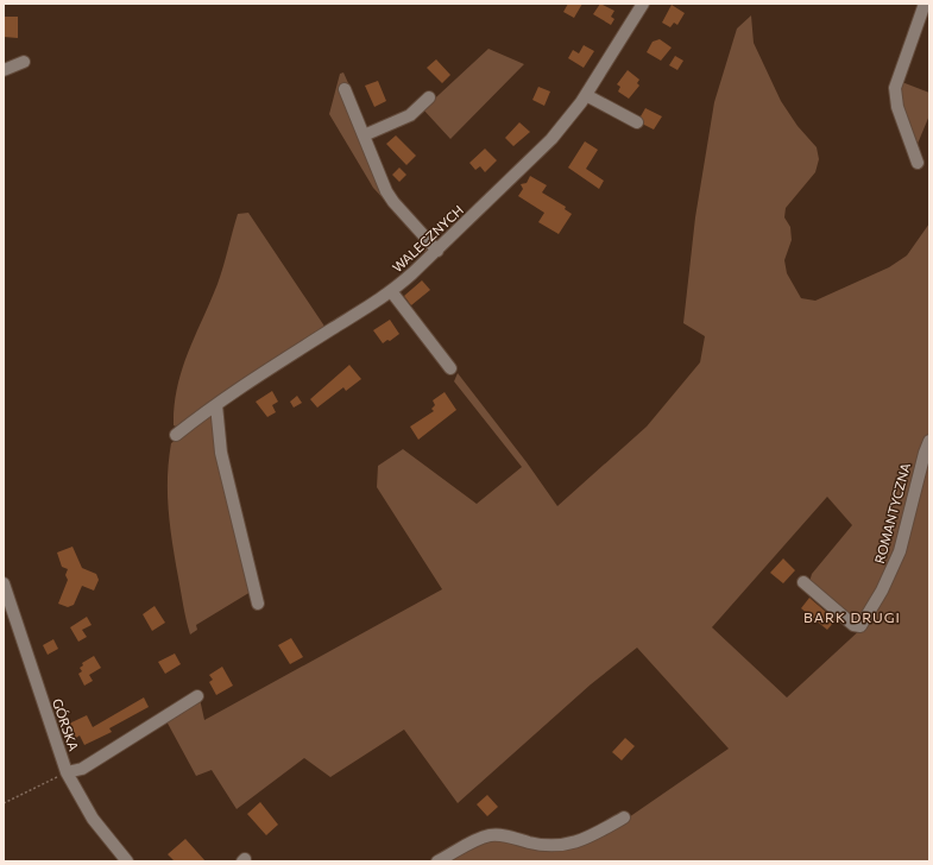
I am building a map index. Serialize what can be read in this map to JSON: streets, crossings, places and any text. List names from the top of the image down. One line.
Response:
{"streets":{"street":["WALECZNYCH","ROMANTYCZNA","GÓRSKA"]},"districts":["BARK DRUGI"]}
